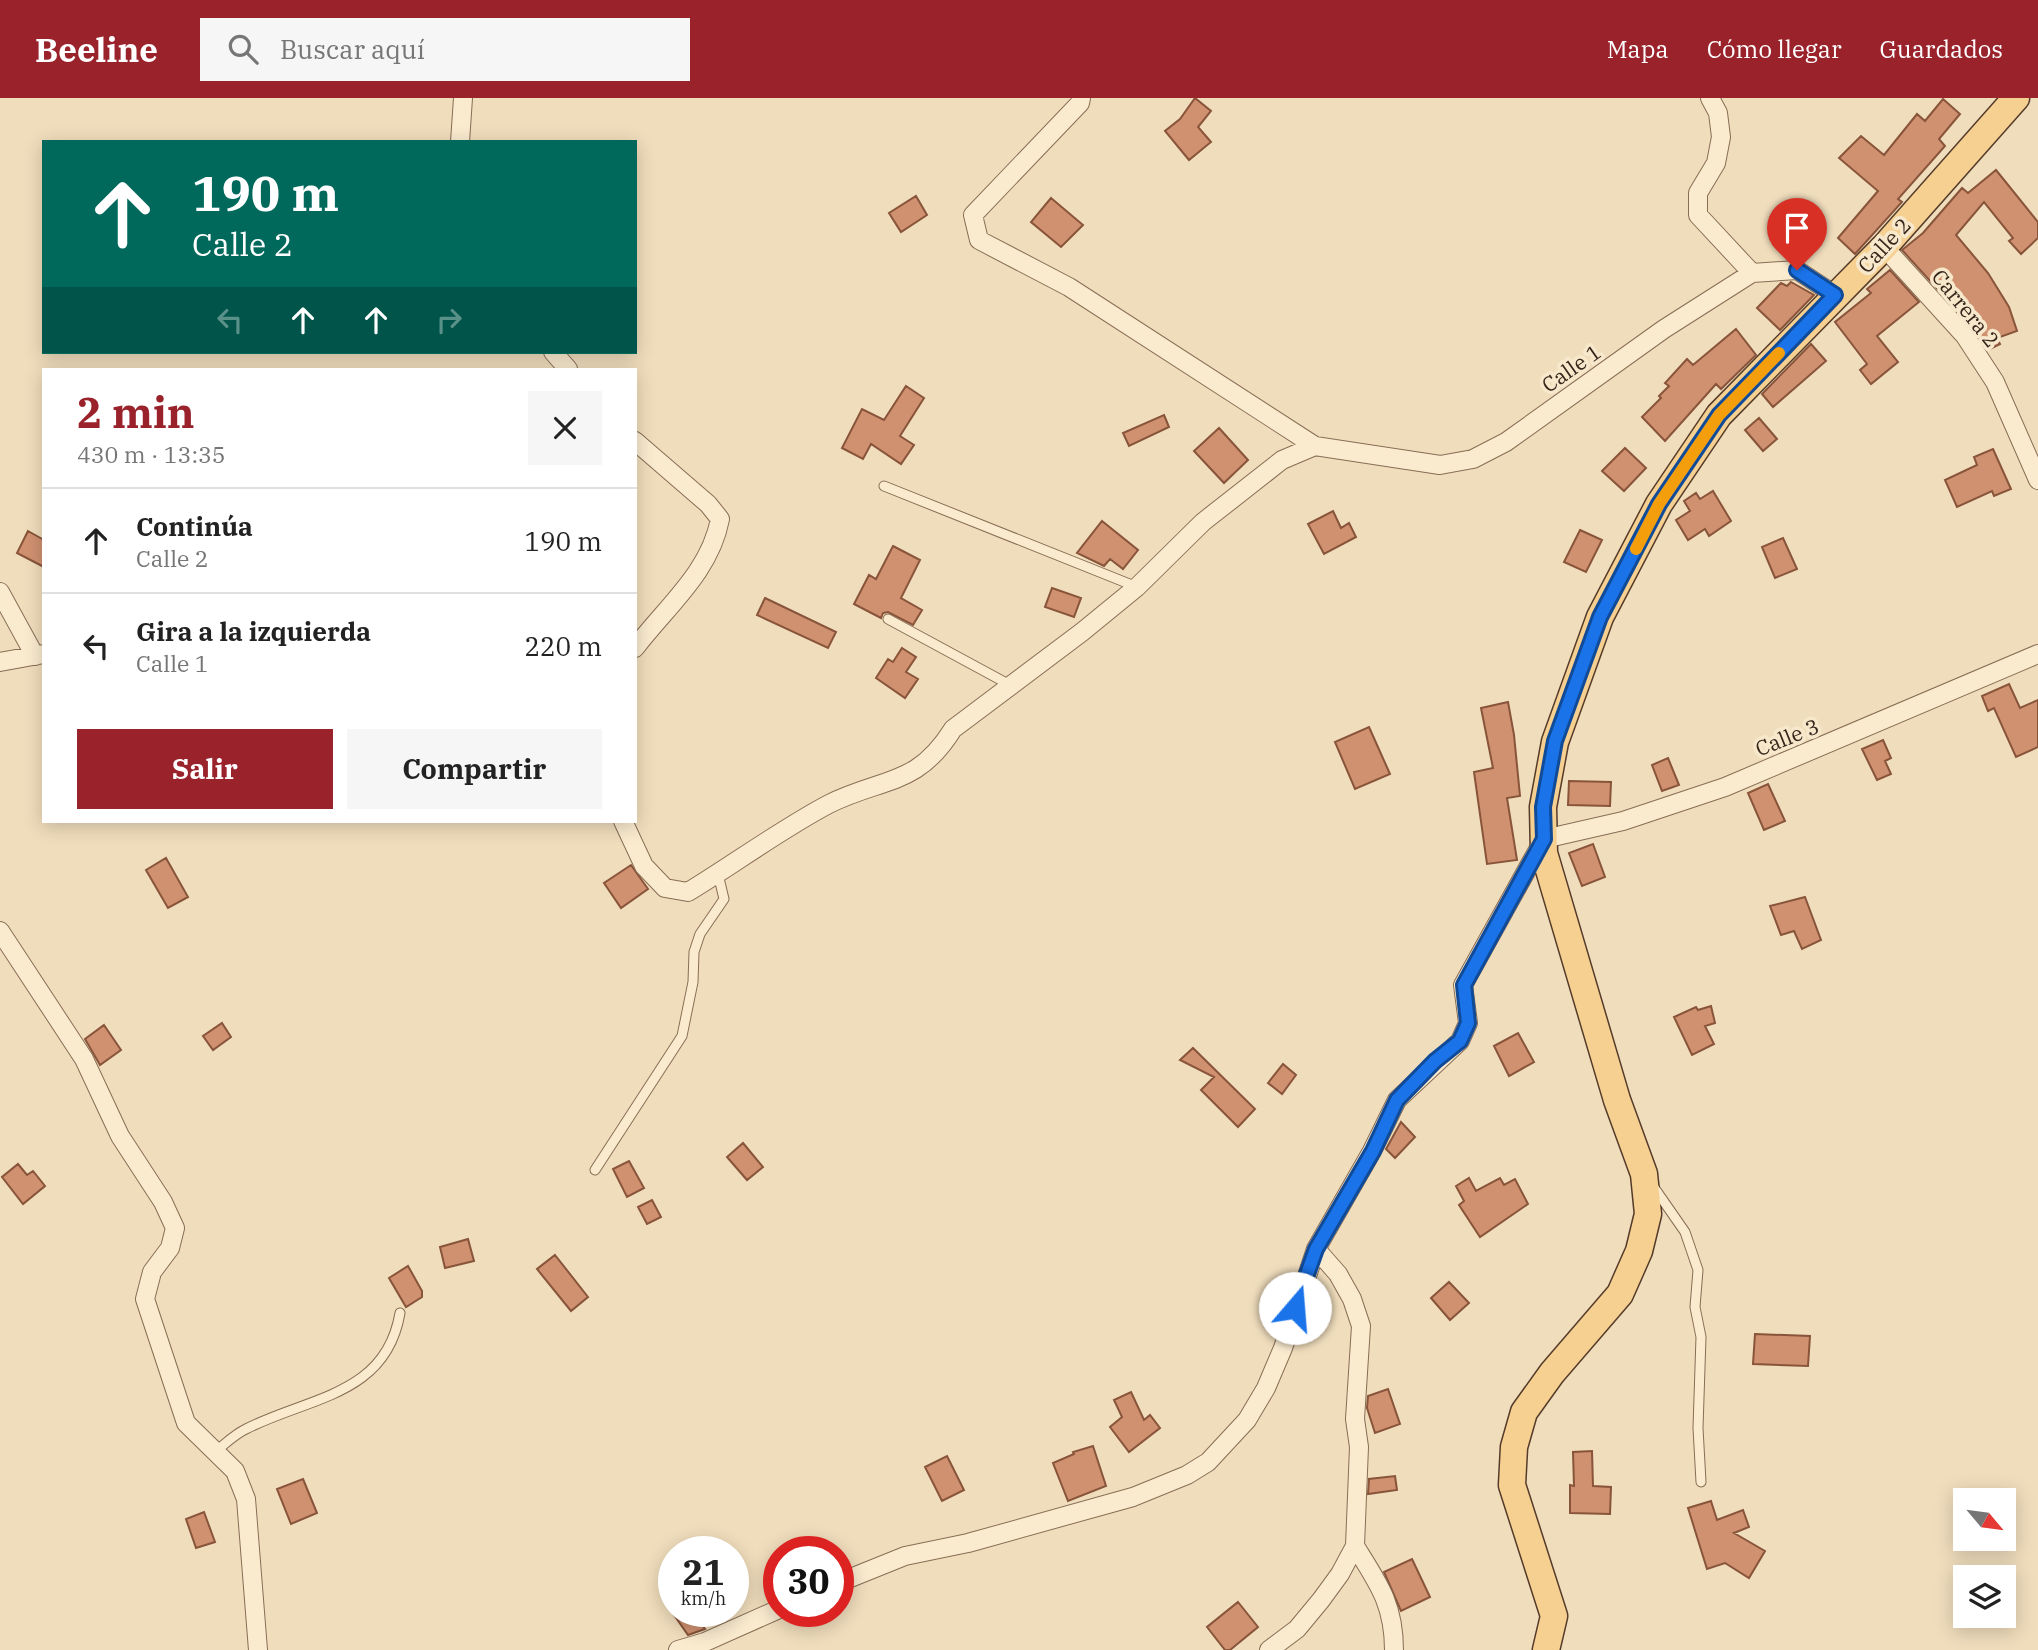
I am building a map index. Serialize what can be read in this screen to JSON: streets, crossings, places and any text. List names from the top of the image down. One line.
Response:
{"streets":{"main road":["Calle 2"],"street":["Carrera 2","Calle 1","Calle 3"]},"crossings":[["Calle 2","Carrera 2"],["Calle 2","Calle 1"],["Calle 2","Calle 3"]],"north":"bottom right","page":{"header":"Beeline","search":"Buscar aquí","nav":["Mapa","Cómo llegar","Guardados"],"turn":["190 m","Calle 2"],"heading":["2 min","430 m · 13:35"],"list":[{"name":"Continúa","note":"Calle 2","value":"190 m"},{"name":"Gira a la izquierda","note":"Calle 1","value":"220 m"}],"buttons":["Salir","Compartir"],"speed":"21 km/h","limit":"30"}}
